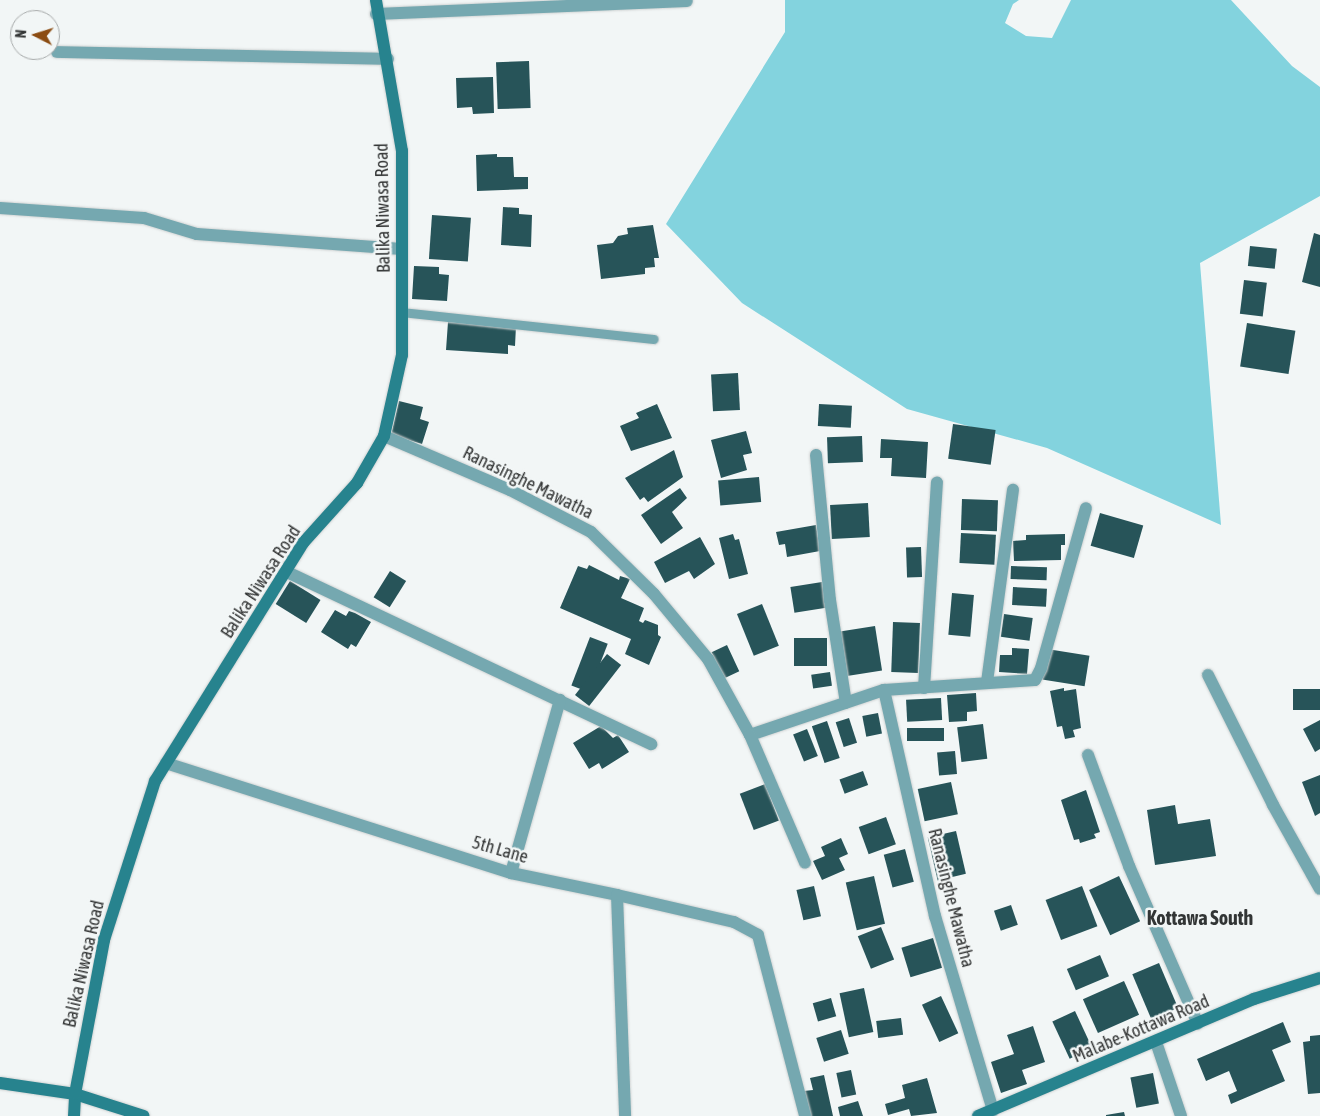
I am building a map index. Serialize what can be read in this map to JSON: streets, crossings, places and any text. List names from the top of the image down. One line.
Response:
{"streets":{"street":["Balika Niwasa Road","Ranasinghe Mawatha","5th Lane","Malabe-Kottawa Road"]},"crossings":[["Balika Niwasa Road","Ranasinghe Mawatha"],["Balika Niwasa Road","5th Lane"],["Ranasinghe Mawatha","Malabe-Kottawa Road"]],"districts":["Kottawa South"],"north":"left"}
